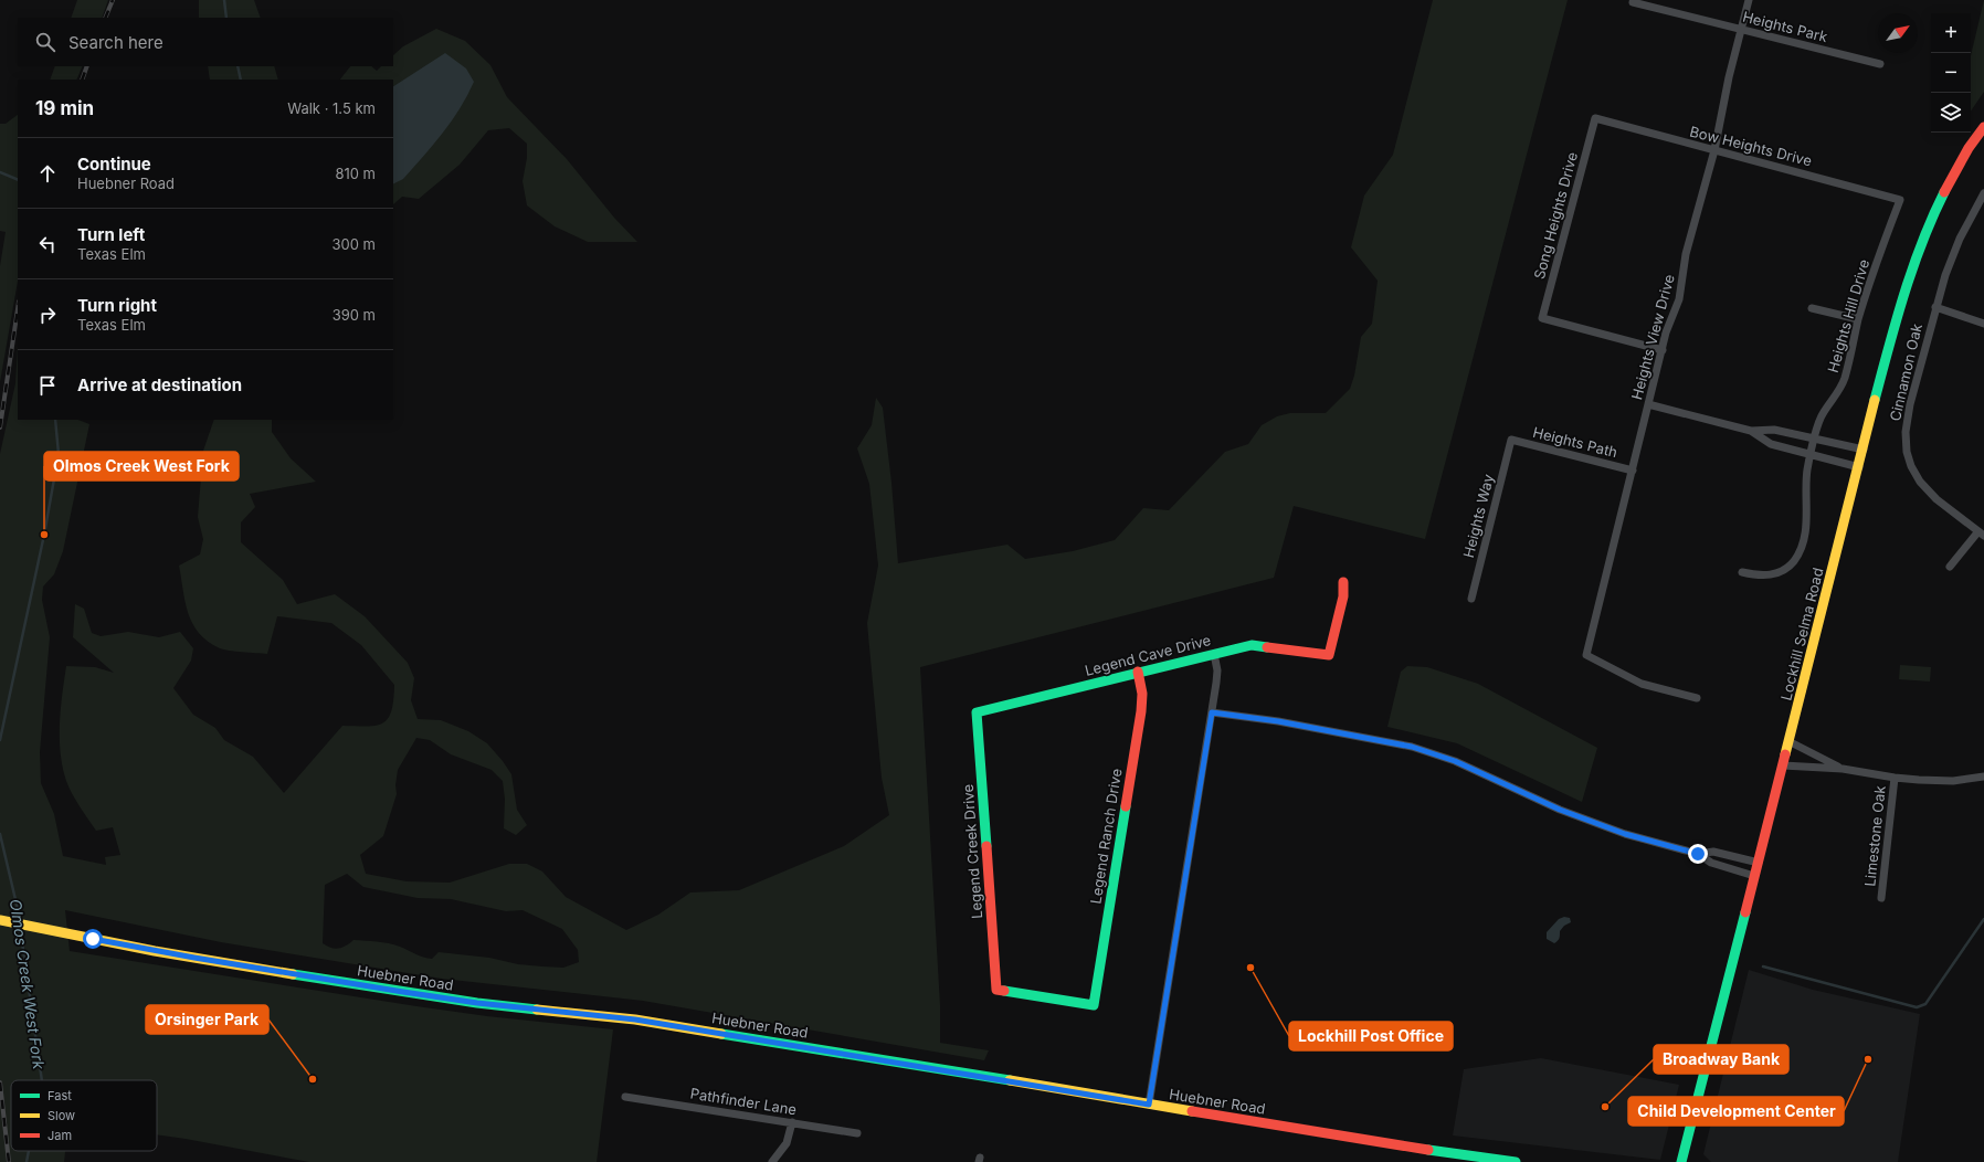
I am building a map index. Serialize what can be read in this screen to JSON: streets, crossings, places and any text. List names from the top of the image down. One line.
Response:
{"streets":{"main road":["Lockhill Selma Road","Legend Cave Drive","Legend Ranch Drive","Legend Creek Drive","Huebner Road"],"street":["Heights Park","Bow Heights Drive","Song Heights Drive","Heights Hill Drive","Heights View Drive","Cinnamon Oak","Heights Path","Heights Way","Limestone Oak","Pathfinder Lane"]},"crossings":[["Heights Park","Heights View Drive"],["Bow Heights Drive","Song Heights Drive"],["Bow Heights Drive","Heights Hill Drive"],["Bow Heights Drive","Heights View Drive"],["Song Heights Drive","Heights View Drive"],["Heights View Drive","Heights Path"],["Heights Path","Heights Way"],["Legend Cave Drive","Legend Ranch Drive"],["Legend Cave Drive","Legend Creek Drive"],["Legend Ranch Drive","Legend Creek Drive"]],"water":["Olmos Creek West Fork"],"places":["Olmos Creek West Fork","Lockhill Post Office","Child Development Center","Orsinger Park","Broadway Bank"],"legend":["Fast","Slow","Jam"],"north":"top right","page":{"map_buttons":["+","−"],"search":"Search here","heading":["19 min","Walk · 1.5 km"],"list":[["Continue","Huebner Road","810 m"],["Turn left","Texas Elm","300 m"],["Turn right","Texas Elm","390 m"],"Arrive at destination"]}}
